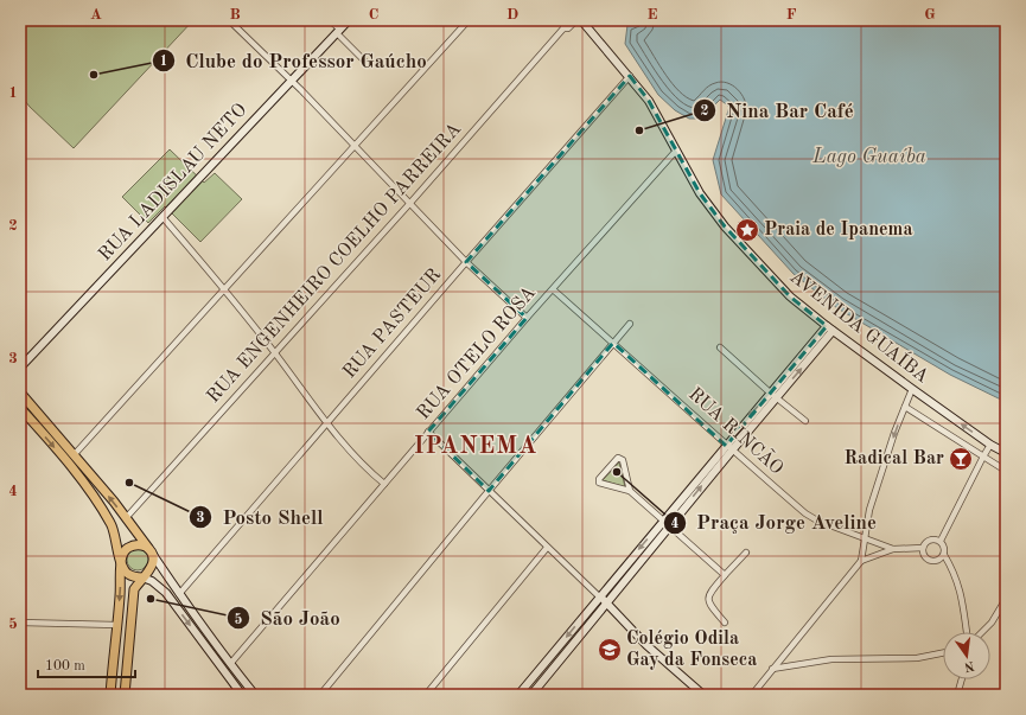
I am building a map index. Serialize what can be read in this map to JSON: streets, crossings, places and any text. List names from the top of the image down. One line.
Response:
{"streets":{"street":["RUA LADISLAU NETO","RUA ENGENHEIRO COELHO PARREIRA","RUA PASTEUR","AVENIDA GUAÍBA","RUA OTELO ROSA","RUA RINCÃO"]},"crossings":[["RUA PASTEUR","AVENIDA GUAÍBA"],["AVENIDA GUAÍBA","RUA OTELO ROSA"],["RUA OTELO ROSA","RUA RINCÃO"]],"districts":["IPANEMA"],"water":["Lago Guaíba"],"places":{"other":["Clube do Professor Gaúcho","Nina Bar Café","Praça Jorge Aveline","Posto Shell","São João"],"place":["Praia de Ipanema"],"bar":["Radical Bar"],"school or university":["Colégio Odila Gay da Fonseca"]},"scale_bar":"100 m","north":"bottom","grid":{"columns":["A","B","C","D","E","F","G"],"rows":["1","2","3","4","5"]}}
